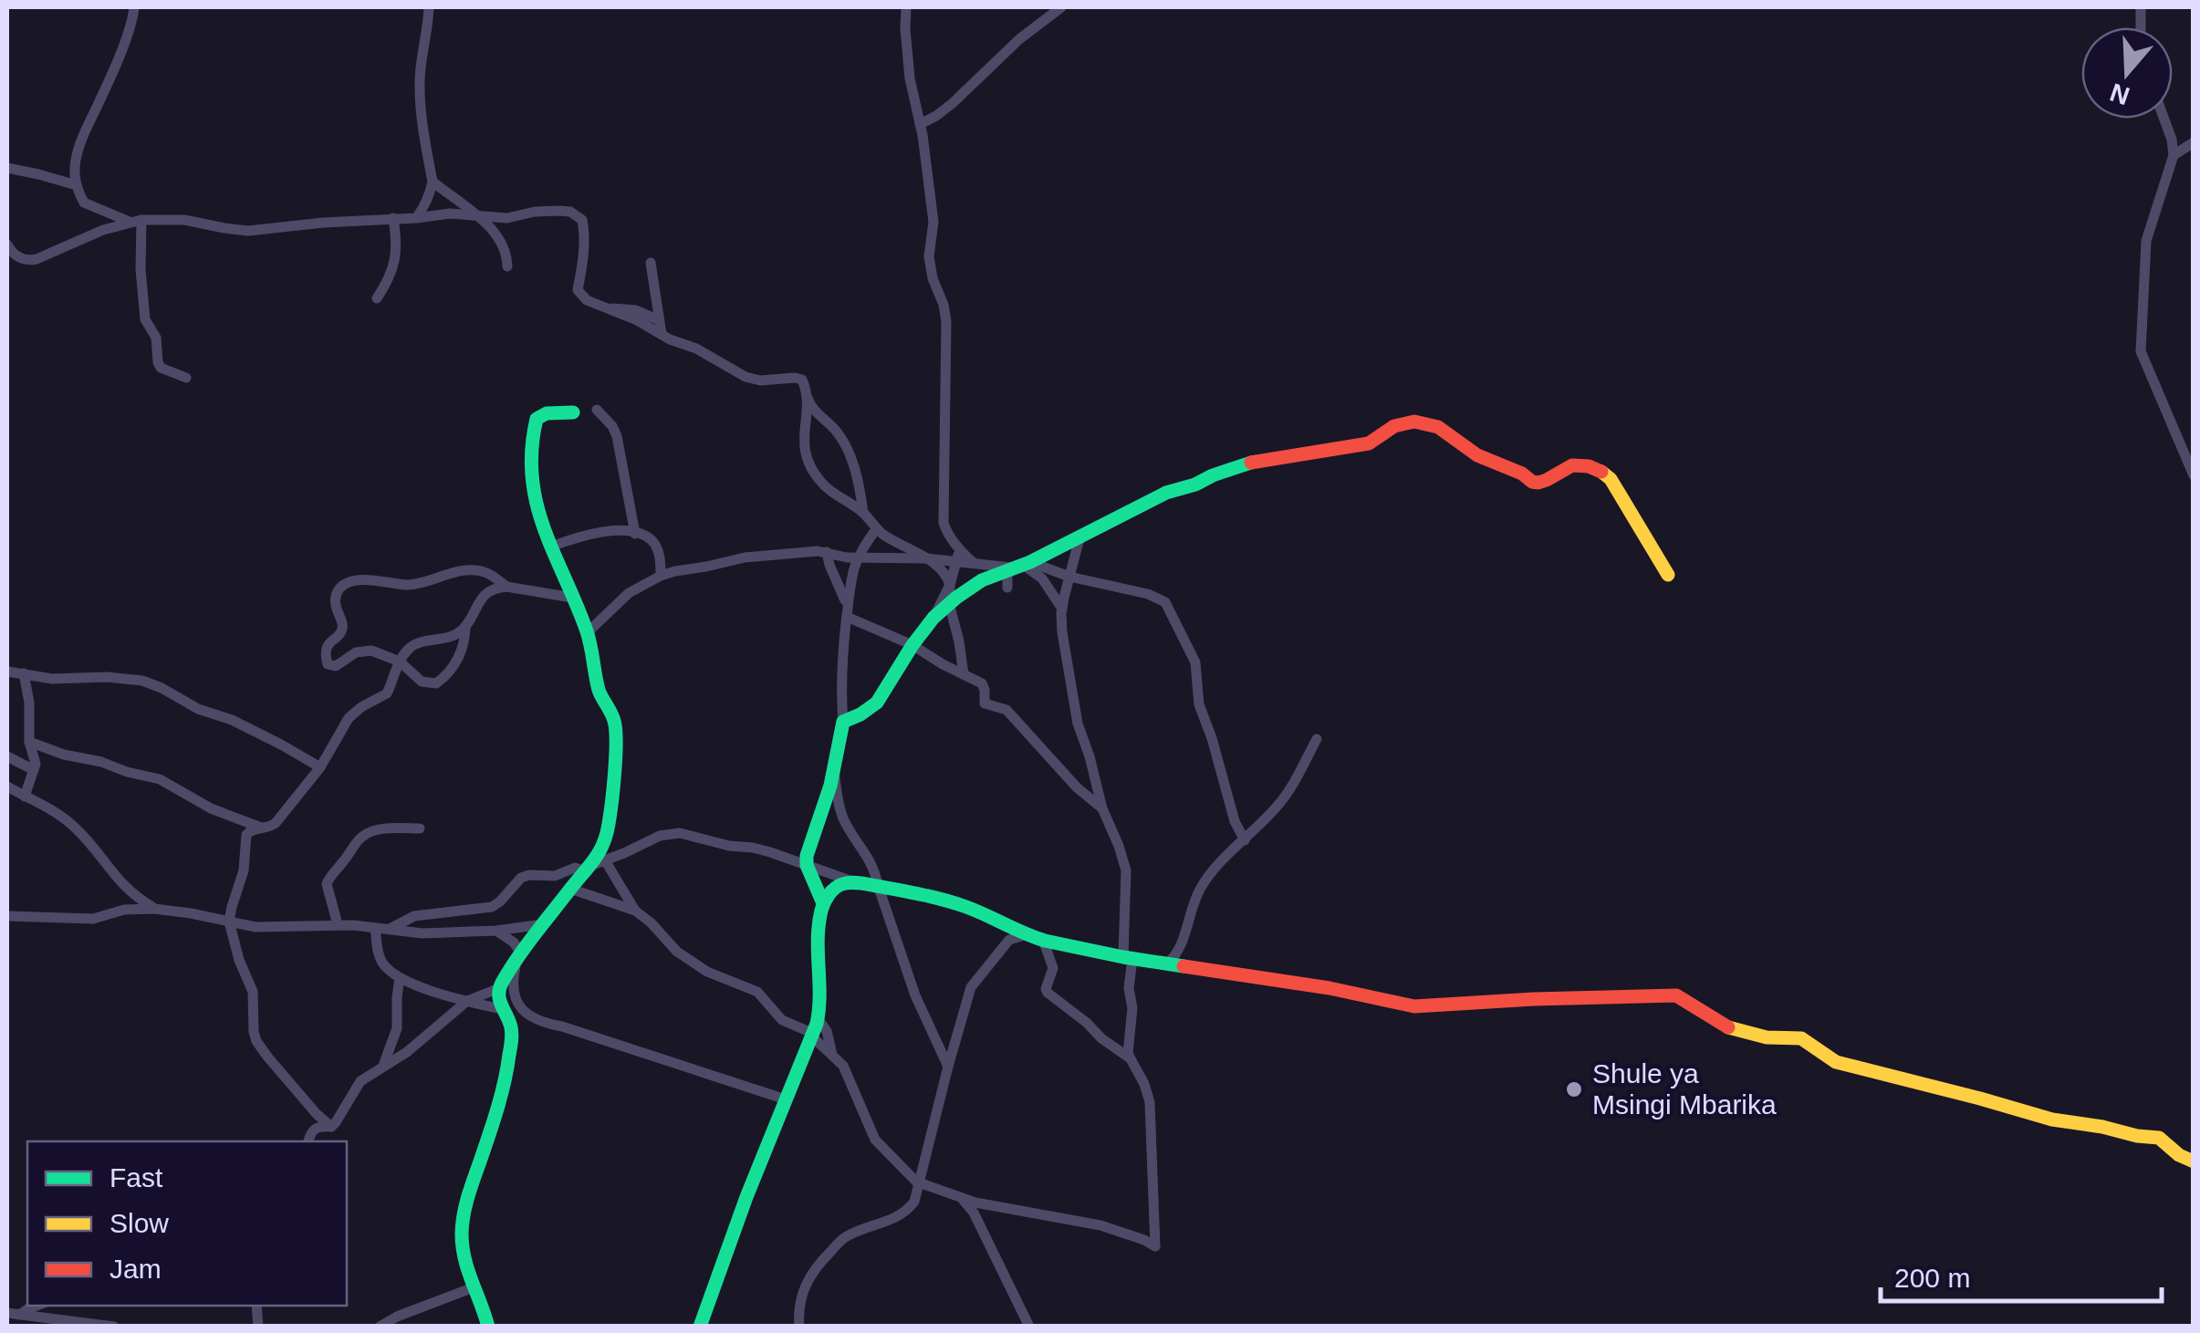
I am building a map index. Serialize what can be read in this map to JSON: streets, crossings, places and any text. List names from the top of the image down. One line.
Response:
{"places":["Shule ya Msingi Mbarika"],"legend":["Fast","Slow","Jam"],"scale_bar":"200 m","north":"bottom"}
